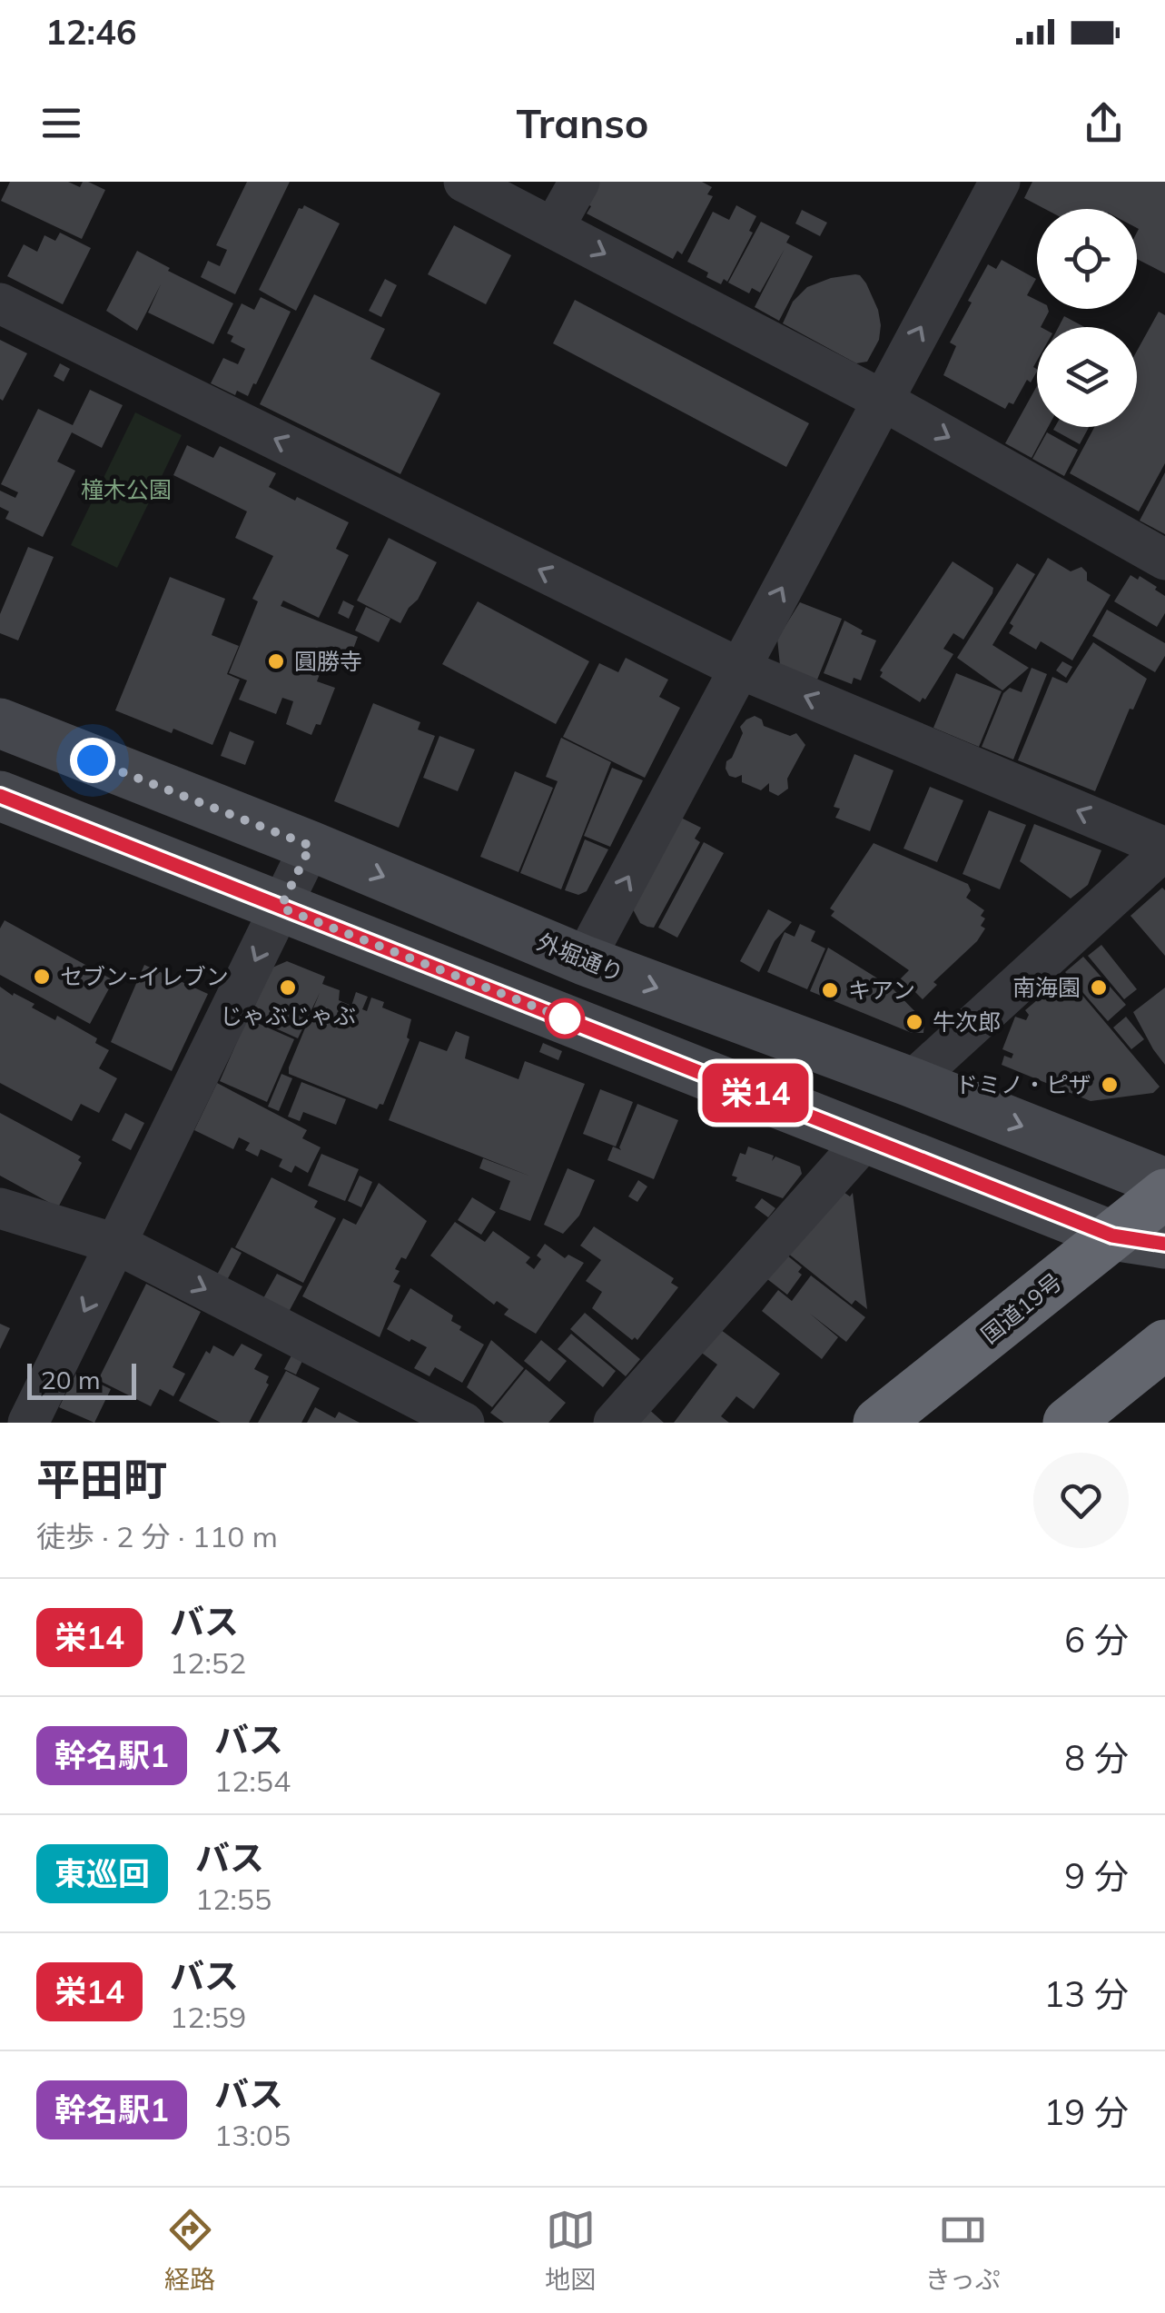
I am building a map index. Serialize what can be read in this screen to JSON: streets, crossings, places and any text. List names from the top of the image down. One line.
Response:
{"streets":{"highway":["国道19号"],"street":["外堀通り"]},"parks":["橦木公園"],"places":["圓勝寺","セブン-イレブン","じゃぶじゃぶ","南海園","キアン","牛次郎","ドミノ・ピザ"],"lines":["bus line 栄14"],"scale_bar":"20 m","page":{"status":"12:46","header":"Transo","on_map":"栄14","scale":"20 m","heading":["平田町","徒歩 · 2 分 · 110 m"],"list":[{"mark":"栄14","name":"バス","note":"12:52","value":"6 分"},{"mark":"幹名駅1","name":"バス","note":"12:54","value":"8 分"},{"mark":"東巡回","name":"バス","note":"12:55","value":"9 分"},{"mark":"栄14","name":"バス","note":"12:59","value":"13 分"},{"mark":"幹名駅1","name":"バス","note":"13:05","value":"19 分"}],"tabs":["経路","地図","きっぷ"]}}
